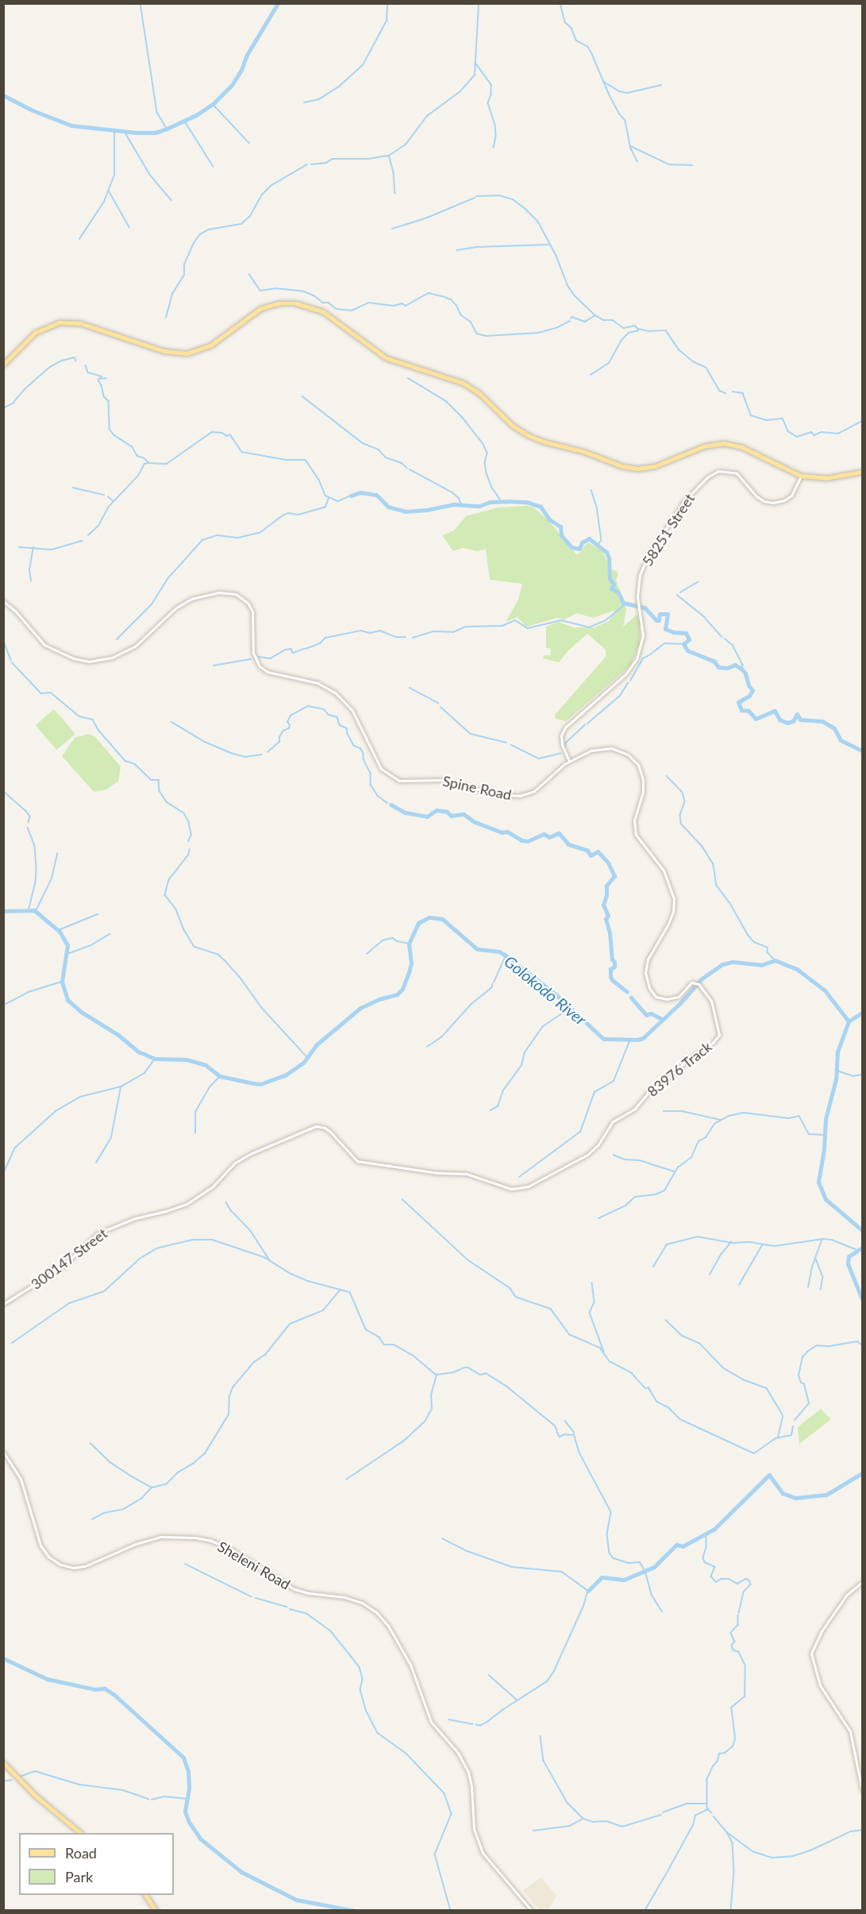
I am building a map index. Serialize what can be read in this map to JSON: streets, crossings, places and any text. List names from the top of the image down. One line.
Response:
{"streets":{"street":["58251 Street","Spine Road","83976 Track","300147 Street","Sheleni Road"]},"crossings":[["58251 Street","Spine Road"],["Spine Road","83976 Track"],["83976 Track","300147 Street"]],"water":["Golokodo River"],"legend":["Road","Park"]}
